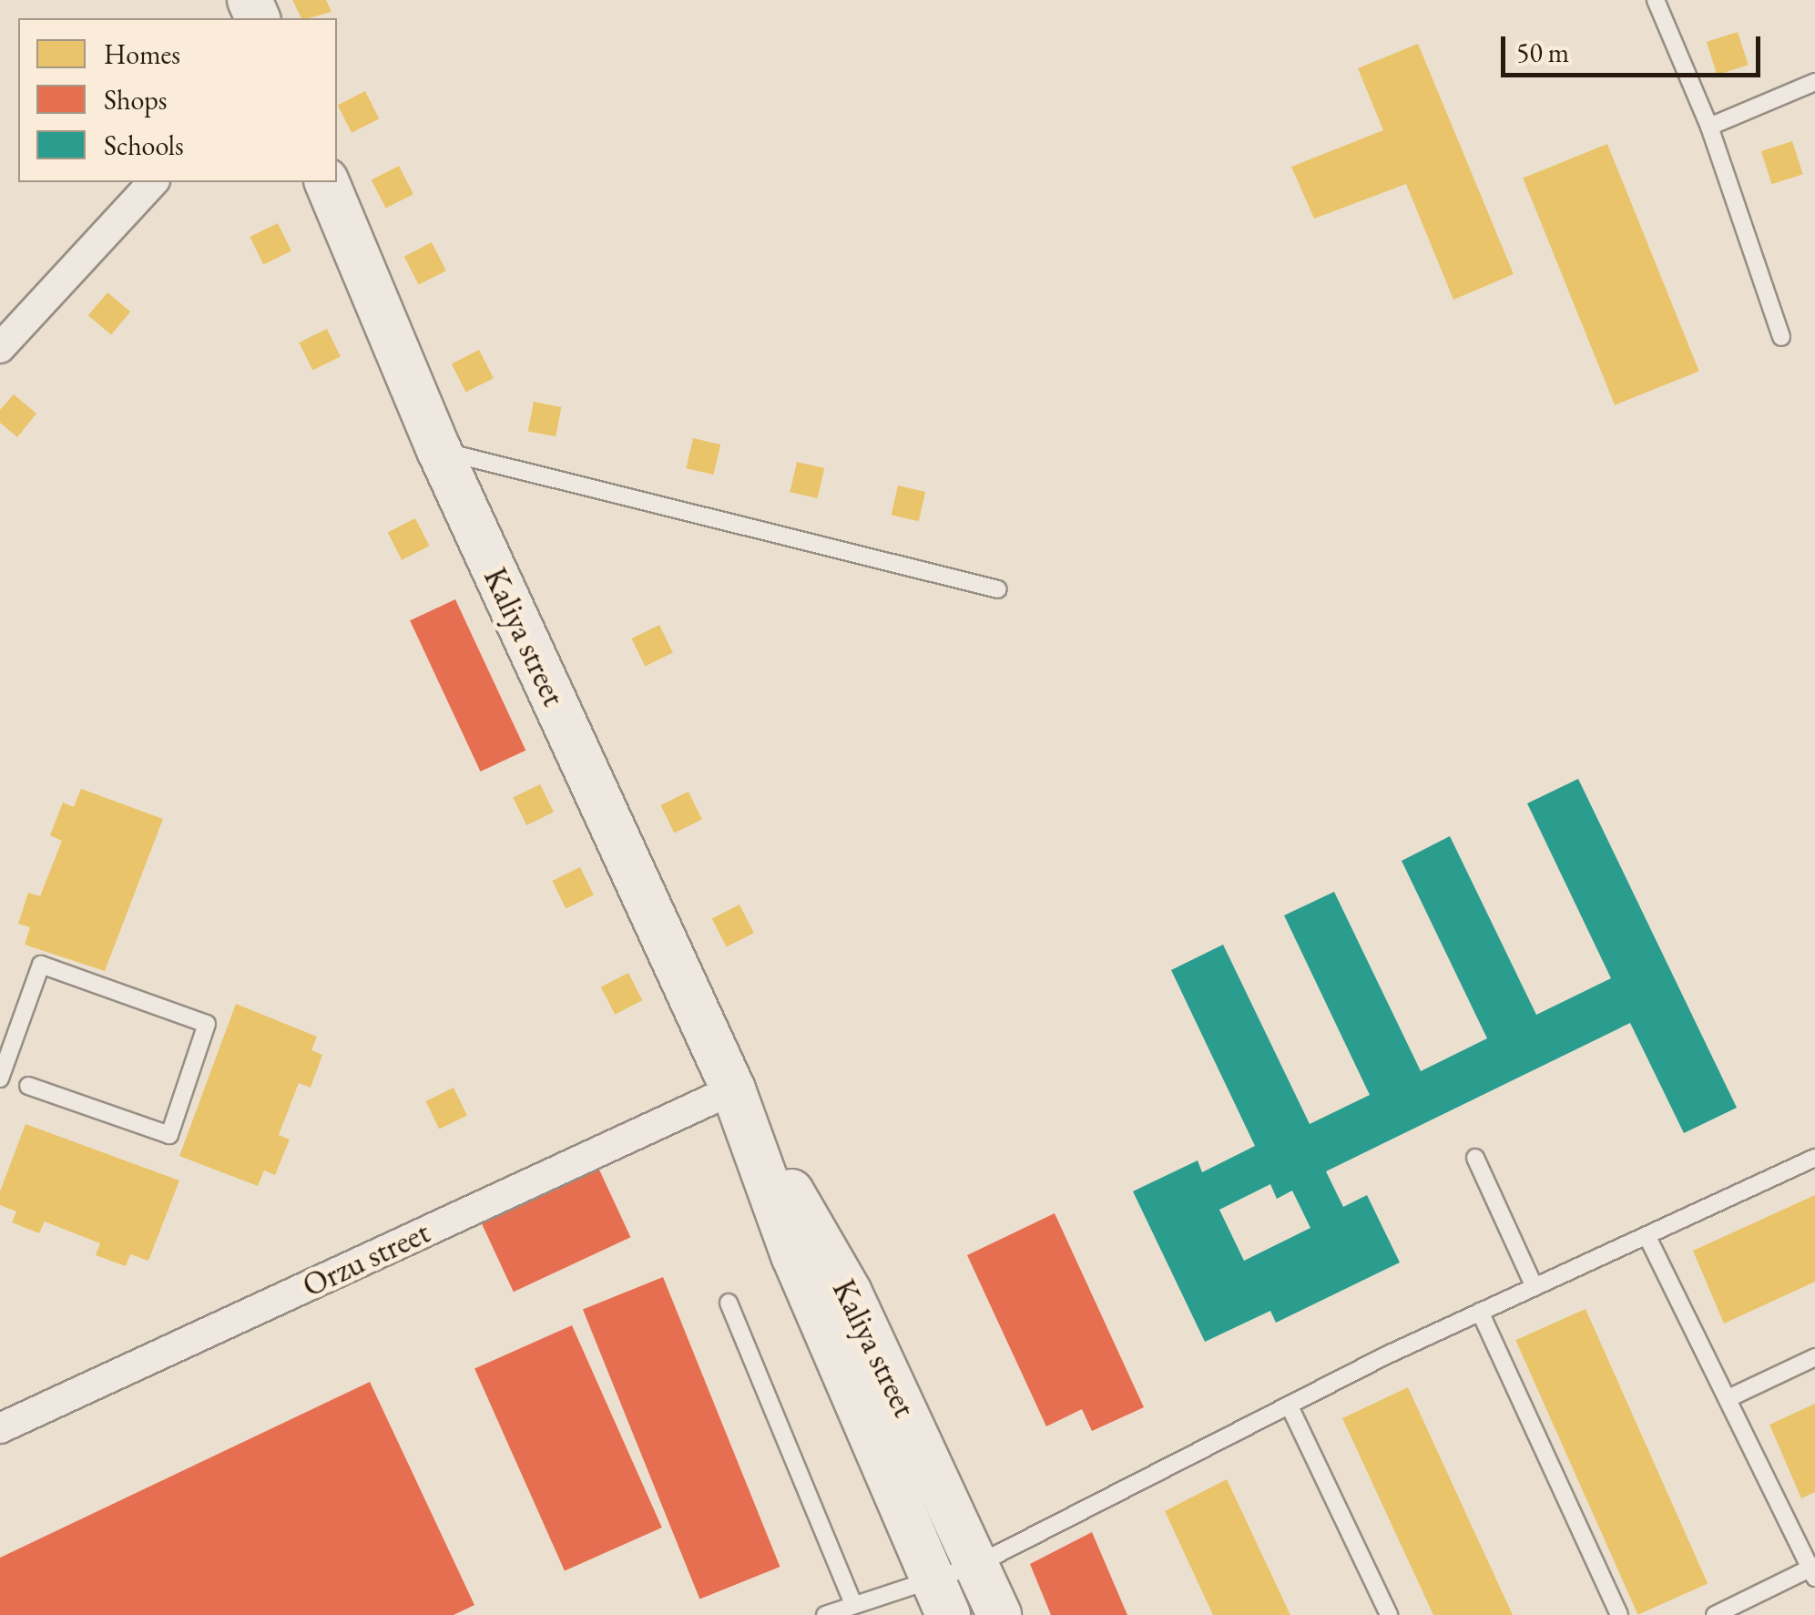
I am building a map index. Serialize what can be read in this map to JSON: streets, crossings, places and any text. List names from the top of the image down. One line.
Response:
{"streets":{"main road":["Kaliya street"],"street":["Orzu street"]},"crossings":[["Kaliya street","Orzu street"]],"legend":["Homes","Shops","Schools"],"scale_bar":"50 m"}
